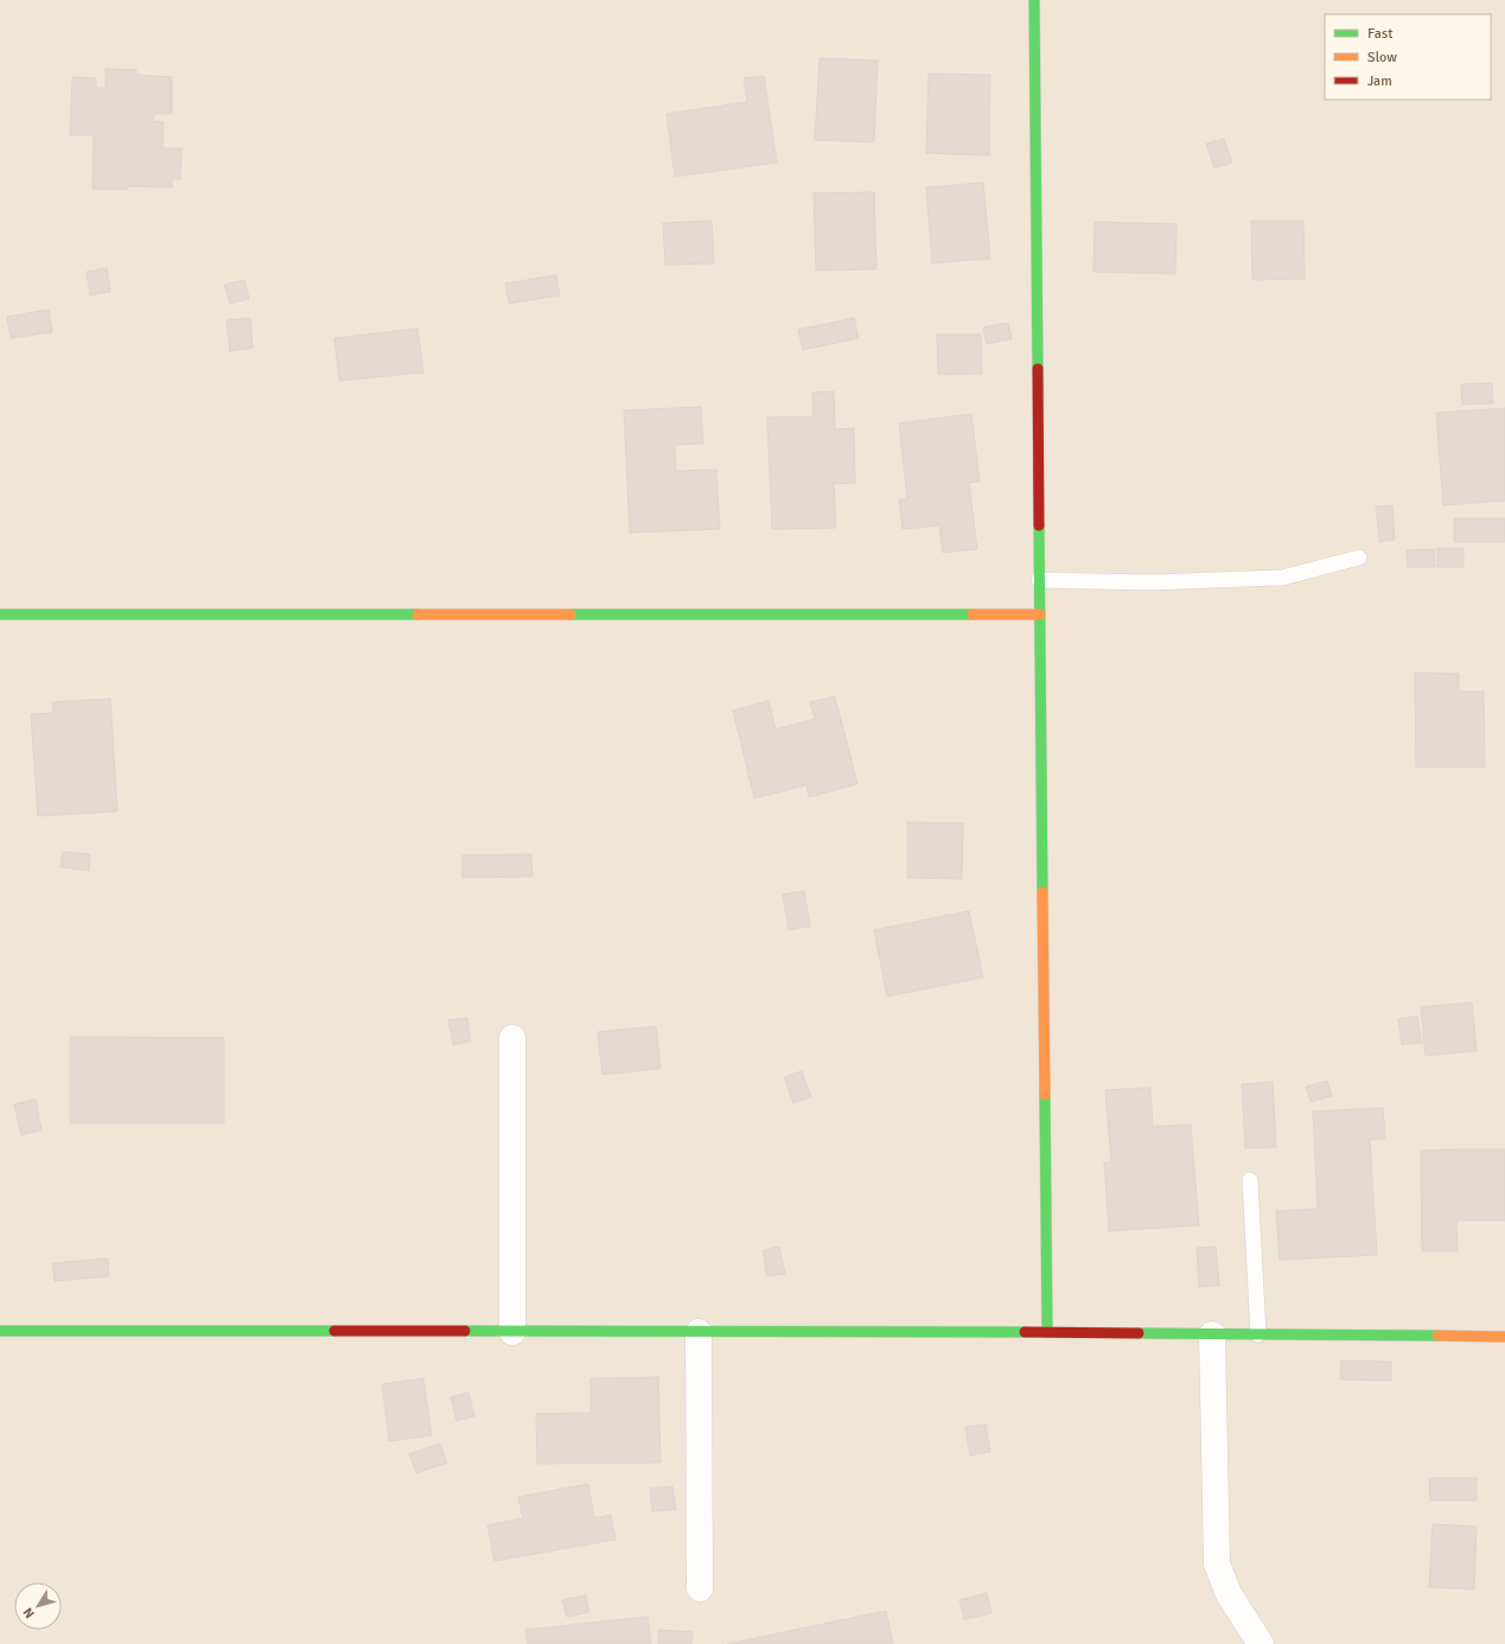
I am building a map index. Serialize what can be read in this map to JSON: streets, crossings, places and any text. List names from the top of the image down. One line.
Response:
{"legend":["Fast","Slow","Jam"],"north":"bottom left"}
